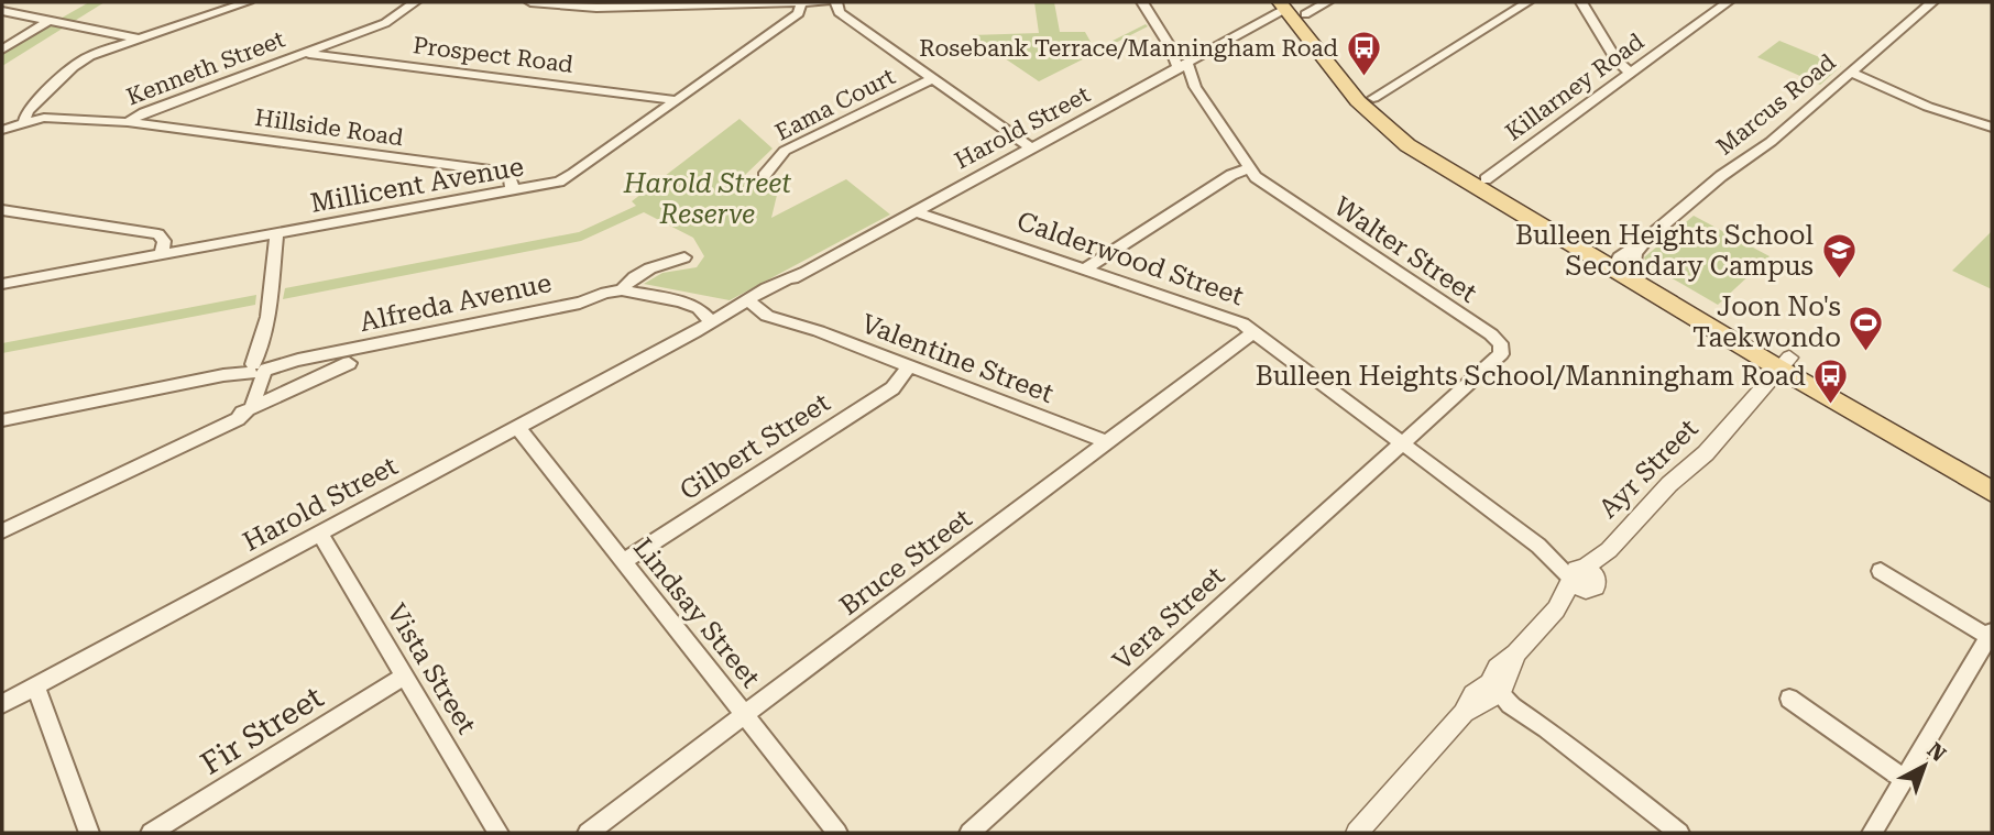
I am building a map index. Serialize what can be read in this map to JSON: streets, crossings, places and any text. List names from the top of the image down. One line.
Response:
{"streets":{"street":["Prospect Road","Kenneth Street","Killarney Road","Eama Court","Marcus Road","Hillside Road","Harold Street","Millicent Avenue","Walter Street","Calderwood Street","Alfreda Avenue","Valentine Street","Gilbert Street","Ayr Street","Bruce Street","Lindsay Street","Vera Street","Vista Street","Fir Street"]},"crossings":[["Prospect Road","Kenneth Street"],["Prospect Road","Millicent Avenue"],["Kenneth Street","Hillside Road"],["Hillside Road","Millicent Avenue"],["Harold Street","Walter Street"],["Harold Street","Calderwood Street"],["Harold Street","Alfreda Avenue"],["Harold Street","Valentine Street"],["Harold Street","Lindsay Street"],["Harold Street","Vista Street"],["Walter Street","Calderwood Street"],["Walter Street","Vera Street"],["Calderwood Street","Ayr Street"],["Calderwood Street","Bruce Street"],["Calderwood Street","Vera Street"],["Valentine Street","Gilbert Street"],["Valentine Street","Bruce Street"],["Gilbert Street","Lindsay Street"],["Bruce Street","Lindsay Street"],["Vista Street","Fir Street"]],"parks":["Harold Street Reserve"],"places":{"bus stop":["Rosebank Terrace/Manningham Road","Bulleen Heights School/Manningham Road"],"school or university":["Bulleen Heights School Secondary Campus"],"sports":["Joon No's Taekwondo"]},"north":"top right"}
